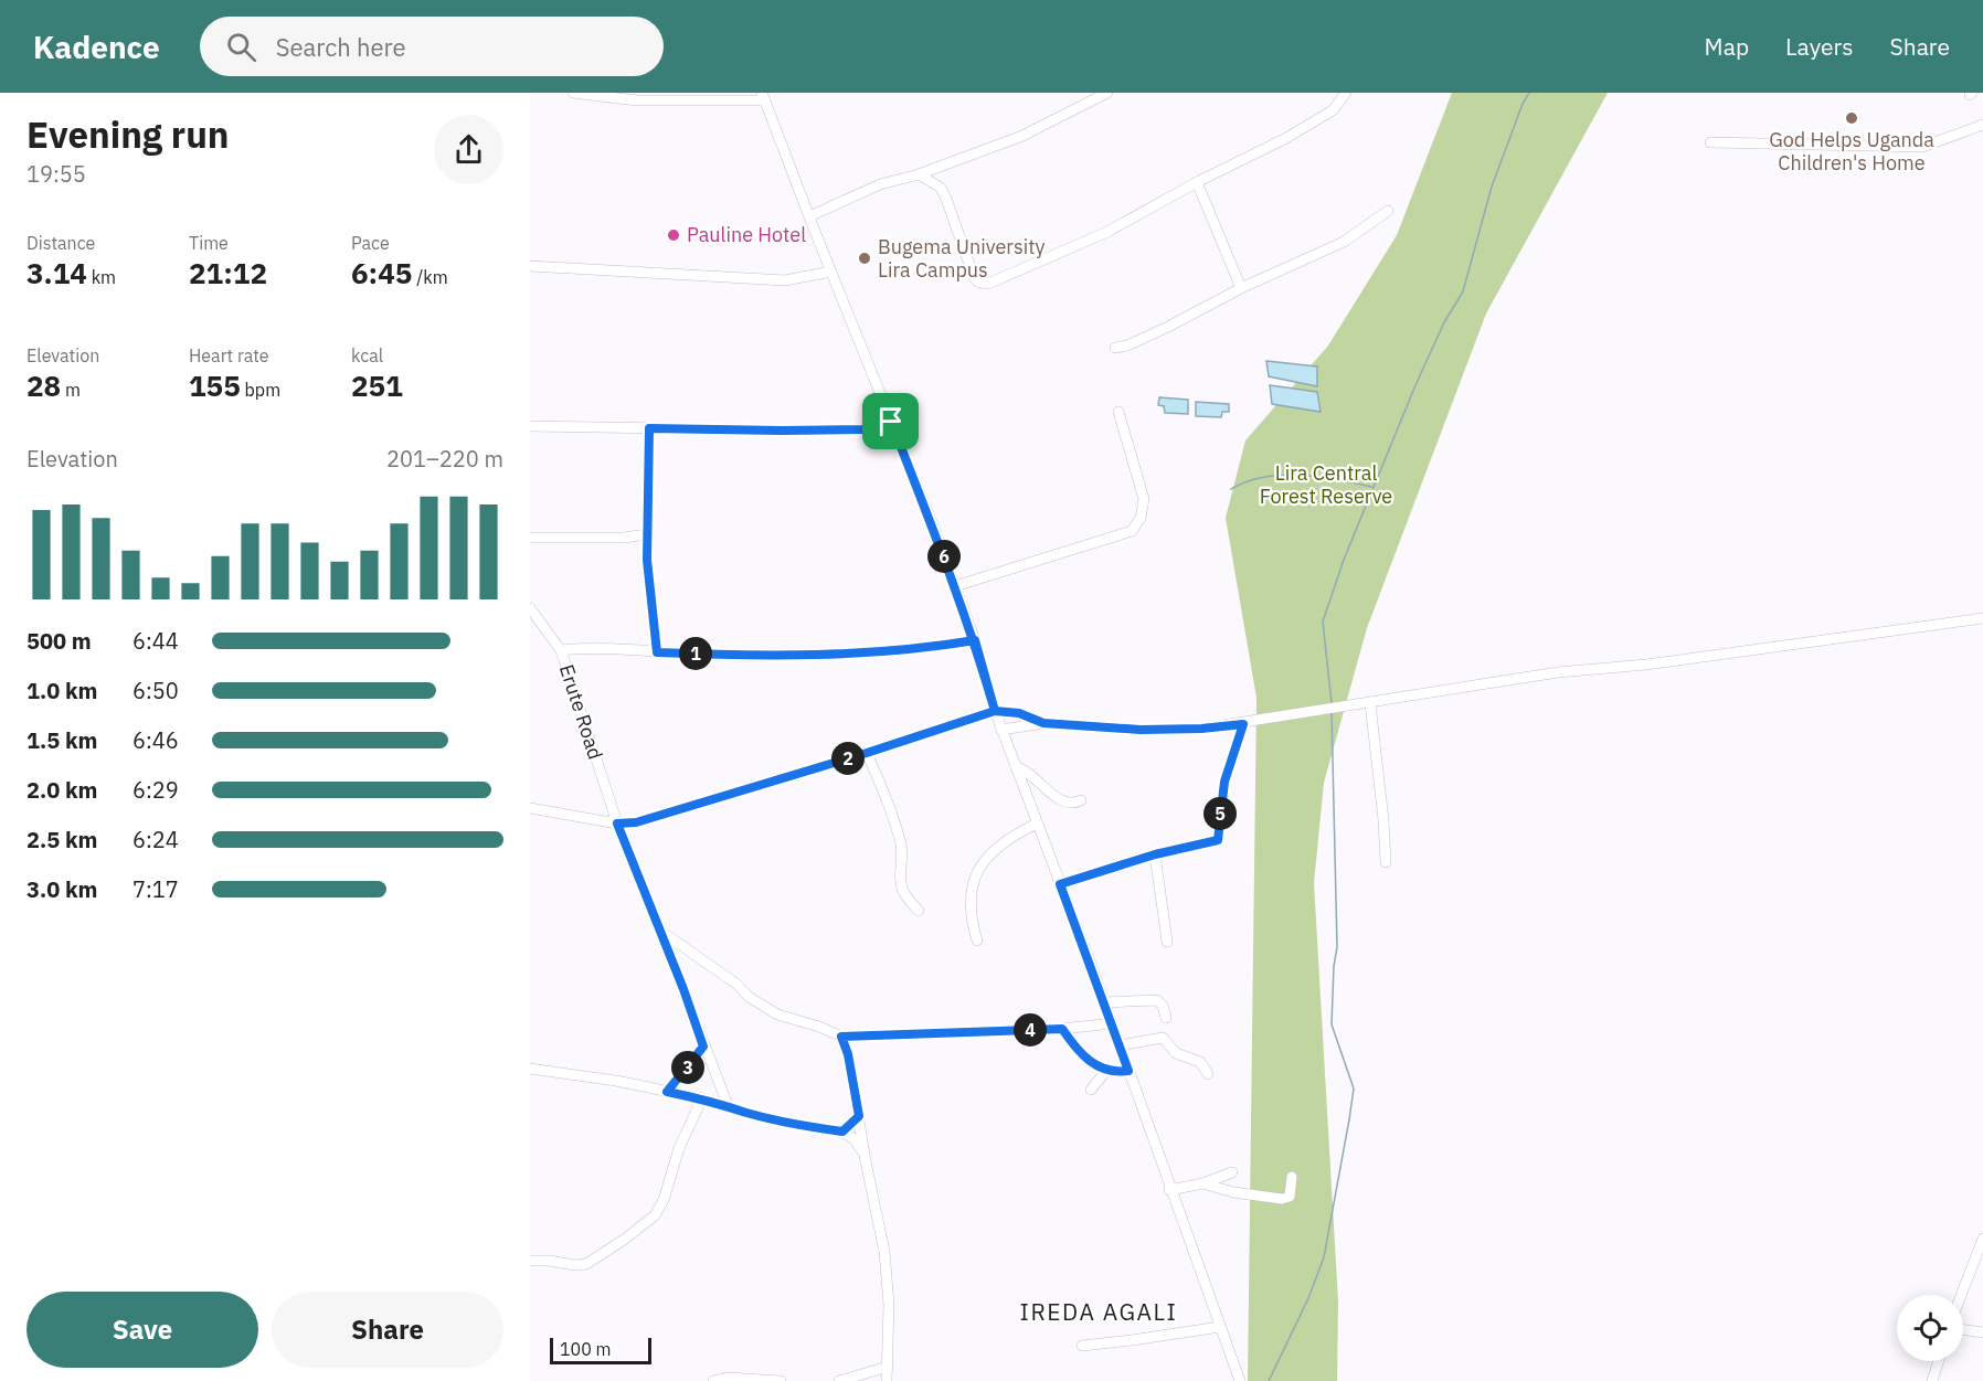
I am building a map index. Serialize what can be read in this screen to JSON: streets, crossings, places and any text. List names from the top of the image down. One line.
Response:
{"streets":{"street":["Erute Road"]},"districts":["IREDA AGALI"],"parks":["Lira Central Forest Reserve"],"places":["God Helps Uganda Children's Home","Pauline Hotel","Bugema University Lira Campus"],"scale_bar":"100 m","page":{"header":"Kadence","search":"Search here","nav":["Map","Layers","Share"],"heading":["Evening run","19:55"],"stats":[["Distance","3.14 km"],["Time","21:12"],["Pace","6:45 /km"],["Elevation","28 m"],["Heart rate","155 bpm"],["kcal","251"]],"chart":["Elevation","201–220 m"],"pins":["6","1","2","5","4","3"],"list":[{"name":"500 m","note":"6:44"},{"name":"1.0 km","note":"6:50"},{"name":"1.5 km","note":"6:46"},{"name":"2.0 km","note":"6:29"},{"name":"2.5 km","note":"6:24"},{"name":"3.0 km","note":"7:17"}],"buttons":["Save","Share"],"scale":"100 m"}}
